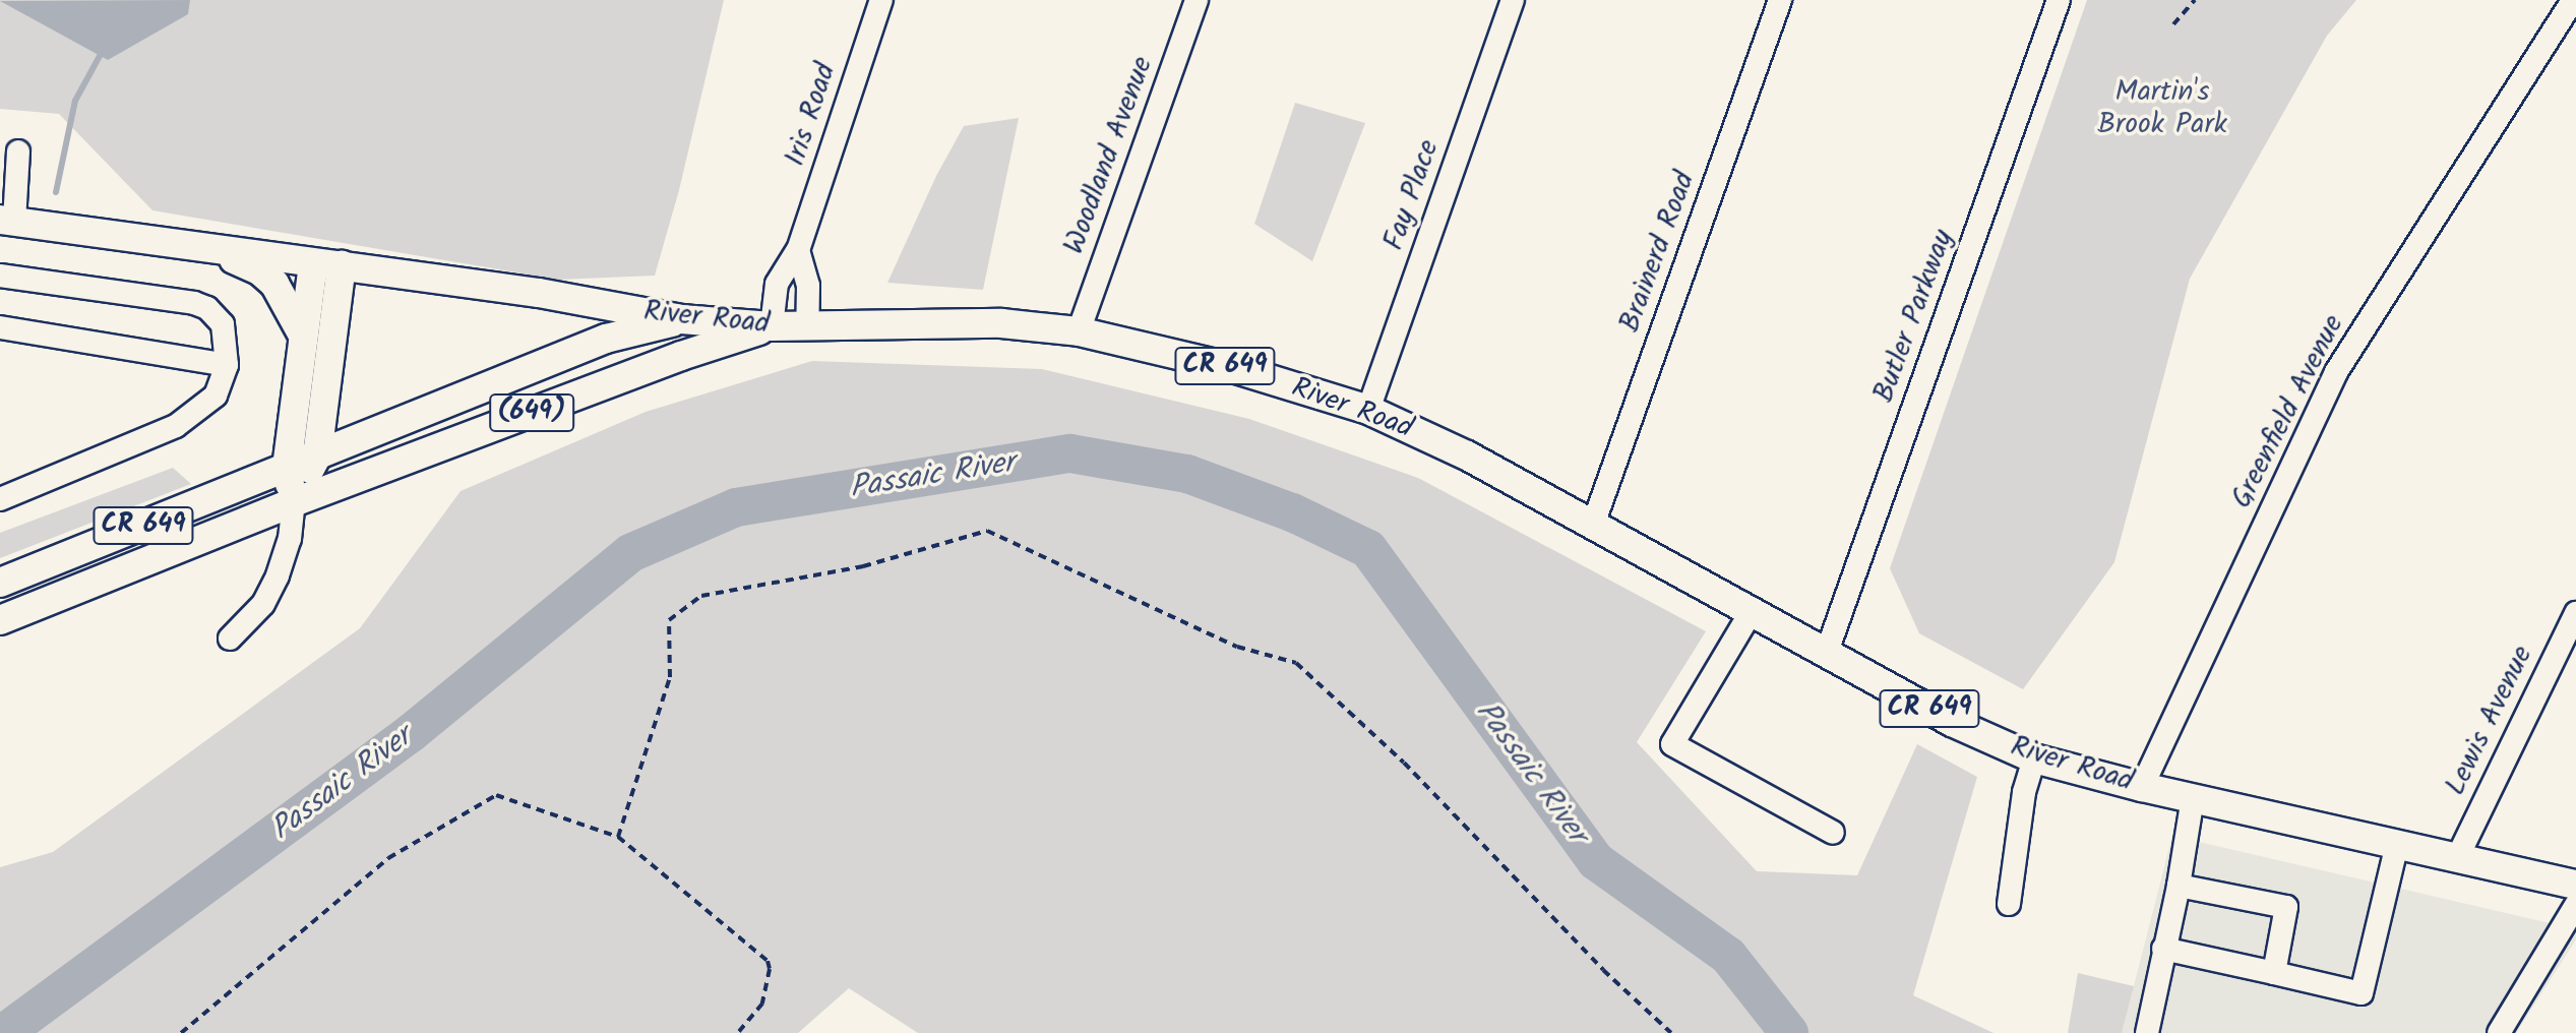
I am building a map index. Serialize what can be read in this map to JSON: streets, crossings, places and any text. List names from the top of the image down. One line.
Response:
{"streets":{"main road":["River Road","CR 649","(649)"],"street":["Iris Road","Woodland Avenue","Fay Place","Brainerd Road","Butler Parkway","Greenfield Avenue","Lewis Avenue"]},"crossings":[["Iris Road","River Road"],["Iris Road","(649)"],["Woodland Avenue","River Road"],["Fay Place","River Road"],["Brainerd Road","River Road"],["Butler Parkway","River Road"],["River Road","Greenfield Avenue"],["River Road","(649)"],["River Road","Lewis Avenue"],["CR 649","(649)"]],"water":["Passaic River"],"parks":["Martin's Brook Park"]}
